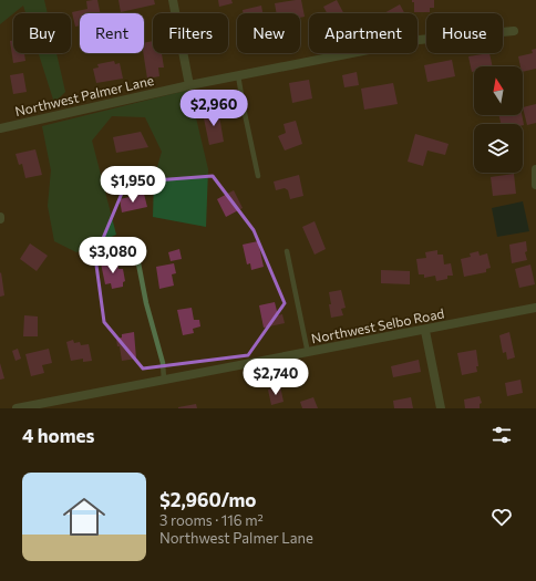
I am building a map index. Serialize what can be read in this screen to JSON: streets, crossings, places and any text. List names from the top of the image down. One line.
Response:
{"streets":{"street":["Northwest Palmer Lane","Northwest Selbo Road"]},"north":"top","page":{"chip":["Buy","Rent","Filters","New","Apartment","House"],"price":["$2,960","$1,950","$3,080","$2,740"],"heading":"4 homes","list":[{"name":"$2,960/mo","note":"3 rooms · 116 m² · Northwest Palmer Lane"}]}}
